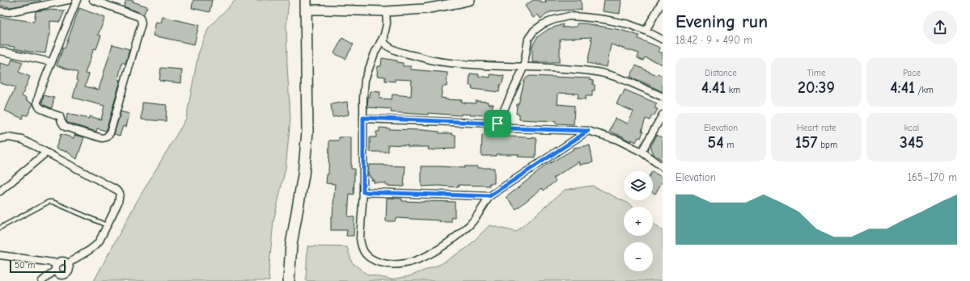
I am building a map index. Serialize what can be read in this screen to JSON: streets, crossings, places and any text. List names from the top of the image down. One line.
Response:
{"scale_bar":"50 m","page":{"heading":["Evening run","18:42 · 9 × 490 m"],"stats":[["Distance","4.41 km"],["Time","20:39"],["Pace","4:41 /km"],["Elevation","54 m"],["Heart rate","157 bpm"],["kcal","345"]],"chart":["Elevation","165–170 m"],"map_buttons":["+","−"],"scale":"50 m"}}
